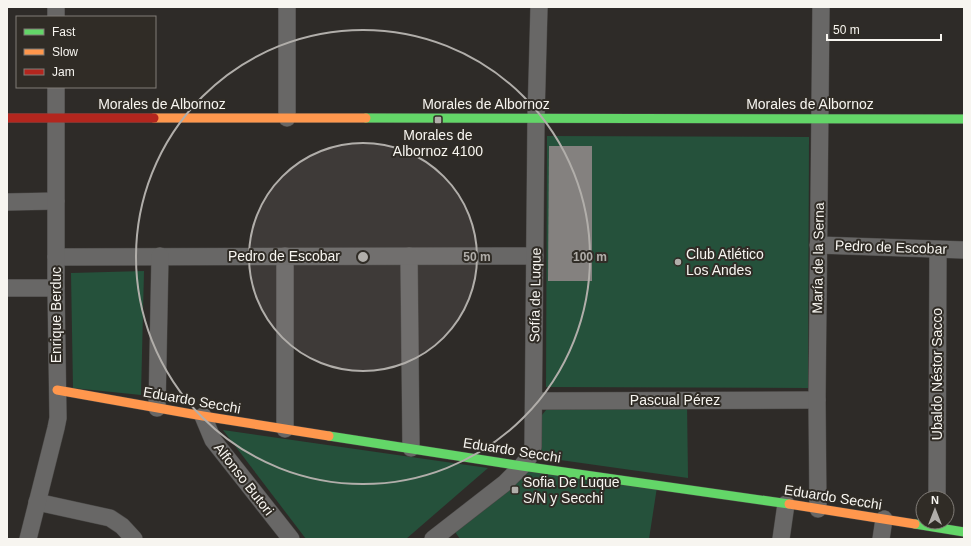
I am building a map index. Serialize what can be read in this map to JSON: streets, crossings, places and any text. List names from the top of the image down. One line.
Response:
{"streets":{"street":["Morales de Albornoz","Pedro de Escobar","María de la Serna","Sofía de Luque","Enrique Berduc","Ubaldo Néstor Sacco","Eduardo Secchi","Pascual Pérez","Alfonso Butori"]},"crossings":[["Morales de Albornoz","María de la Serna"],["Morales de Albornoz","Sofía de Luque"],["Morales de Albornoz","Enrique Berduc"],["Pedro de Escobar","María de la Serna"],["Pedro de Escobar","Sofía de Luque"],["Pedro de Escobar","Enrique Berduc"],["Pedro de Escobar","Ubaldo Néstor Sacco"],["María de la Serna","Eduardo Secchi"],["María de la Serna","Pascual Pérez"],["Sofía de Luque","Eduardo Secchi"],["Sofía de Luque","Pascual Pérez"],["Enrique Berduc","Eduardo Secchi"],["Eduardo Secchi","Alfonso Butori"]],"places":{"transit":["Morales de Albornoz 4100","Sofia De Luque S/N y Secchi"],"other":["Club Atlético Los Andes"]},"legend":["Fast","Slow","Jam"],"scale_bar":"50 m","north":"top","rings":["50 m","100 m"]}
